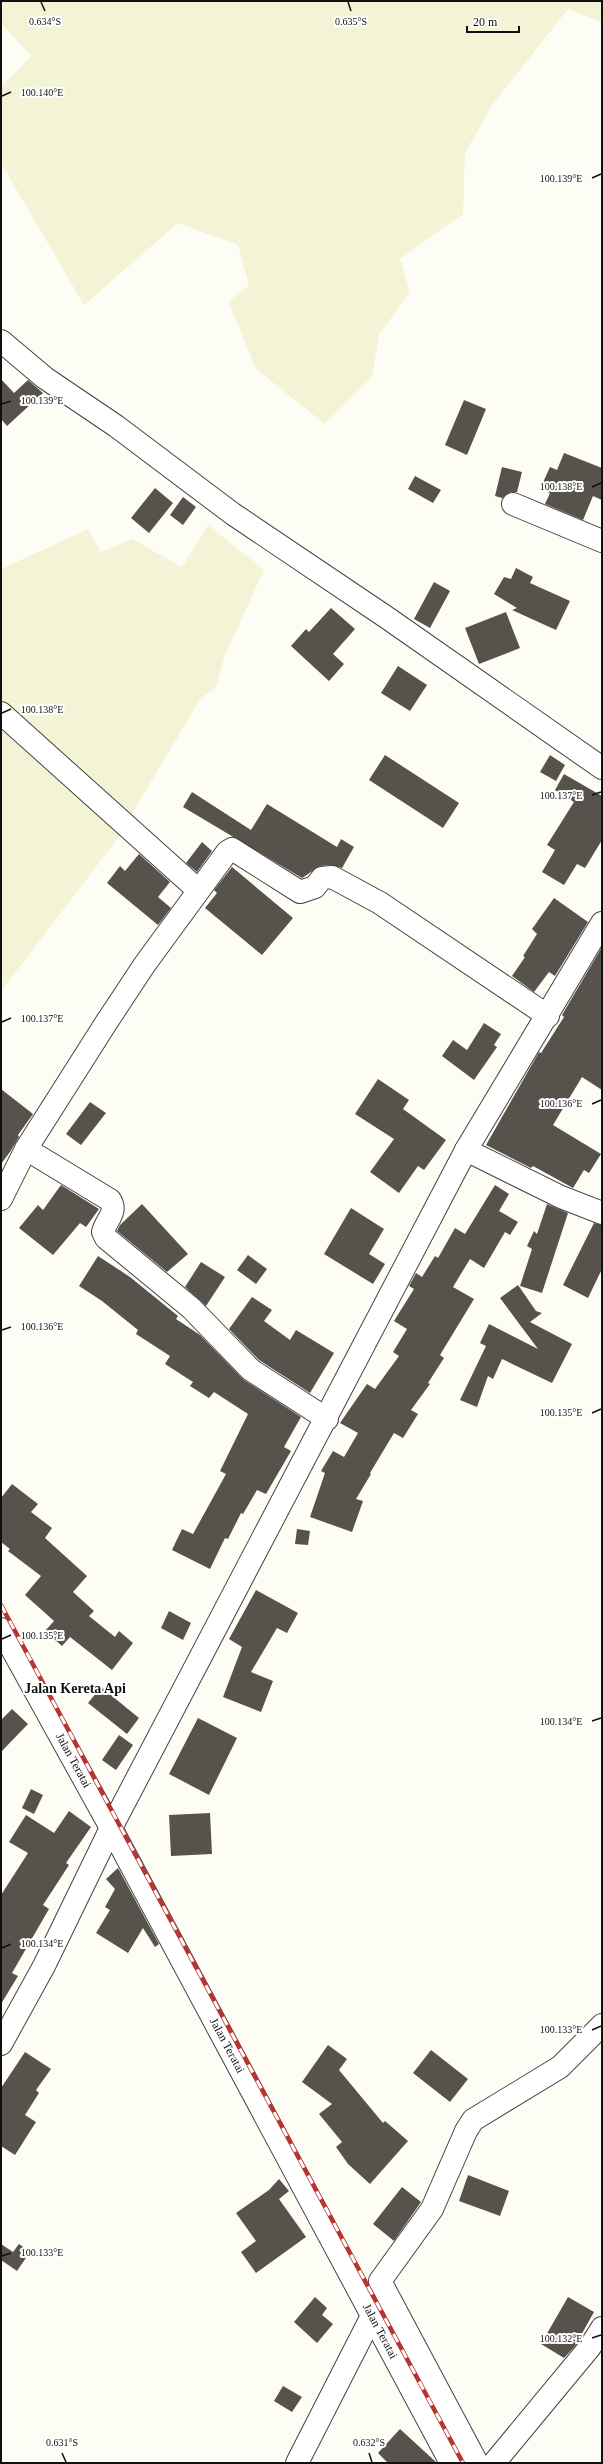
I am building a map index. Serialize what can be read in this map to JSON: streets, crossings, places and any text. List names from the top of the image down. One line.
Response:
{"streets":{"street":["Jalan Teratai"]},"districts":["Jalan Kereta Api"],"scale_bar":"20 m","coordinates":["0.634°S","0.635°S","100.140°E","100.139°E","100.138°E","100.137°E","100.136°E","100.135°E","100.134°E","100.133°E","100.132°E","0.631°S","0.632°S"]}
